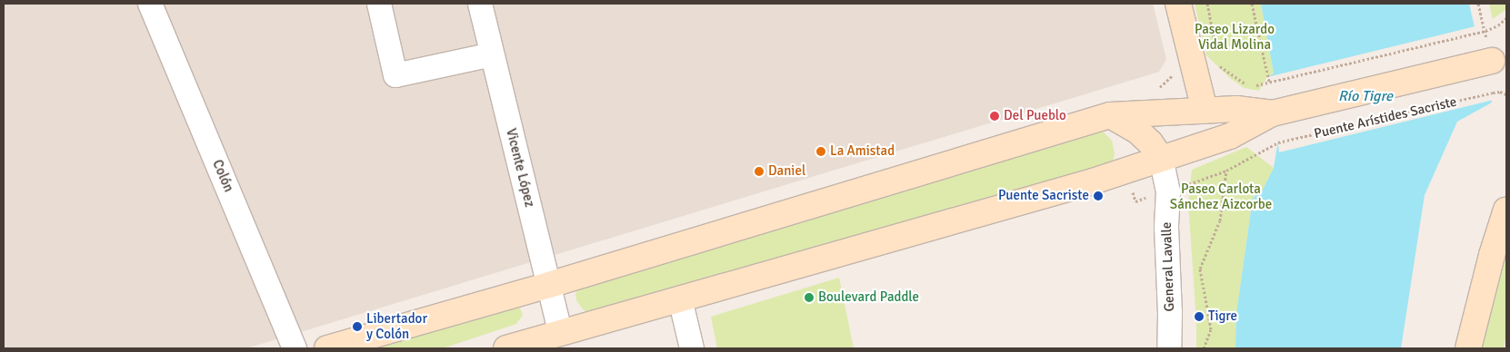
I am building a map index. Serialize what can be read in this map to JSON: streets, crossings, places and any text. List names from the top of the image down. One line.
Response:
{"streets":{"street":["Vicente López","Colón","General Lavalle"],"path":["Puente Arístides Sacriste"]},"crossings":[["Puente Arístides Sacriste","General Lavalle"]],"water":["Río Tigre"],"parks":["Paseo Lizardo Vidal Molina","Paseo Carlota Sánchez Aizcorbe"],"places":["Del Pueblo","La Amistad","Daniel","Puente Sacriste","Boulevard Paddle","Tigre","Libertador y Colón"]}
